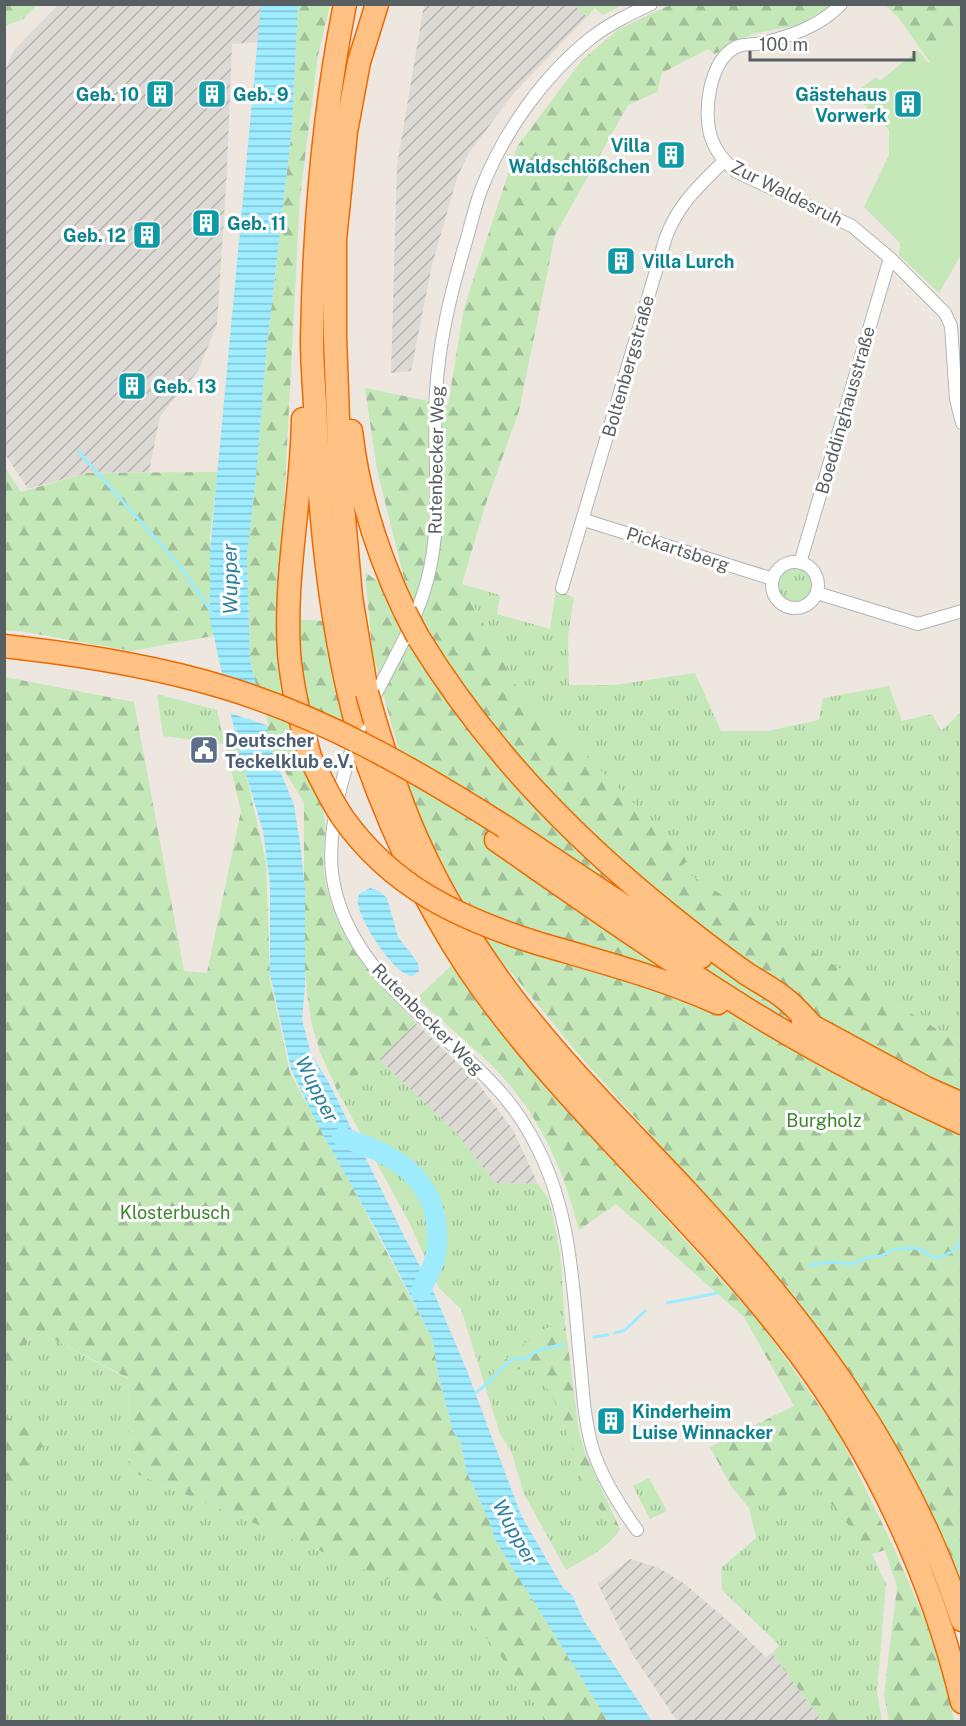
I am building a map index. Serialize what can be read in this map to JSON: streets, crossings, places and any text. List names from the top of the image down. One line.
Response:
{"streets":{"street":["Zur Waldesruh","Boltenbergstraße","Boeddinghausstraße","Rutenbecker Weg","Pickartsberg"]},"crossings":[["Zur Waldesruh","Boltenbergstraße"],["Zur Waldesruh","Boeddinghausstraße"],["Boltenbergstraße","Pickartsberg"],["Boeddinghausstraße","Pickartsberg"]],"water":["Wupper"],"parks":["Burgholz","Klosterbusch"],"places":{"building":["Geb. 10","Geb. 9","Gästehaus Vorwerk","Villa Waldschlößchen","Geb. 11","Geb. 12","Villa Lurch","Geb. 13","Kinderheim Luise Winnacker"],"public building":["Deutscher Teckelklub e.V."]},"scale_bar":"100 m"}
